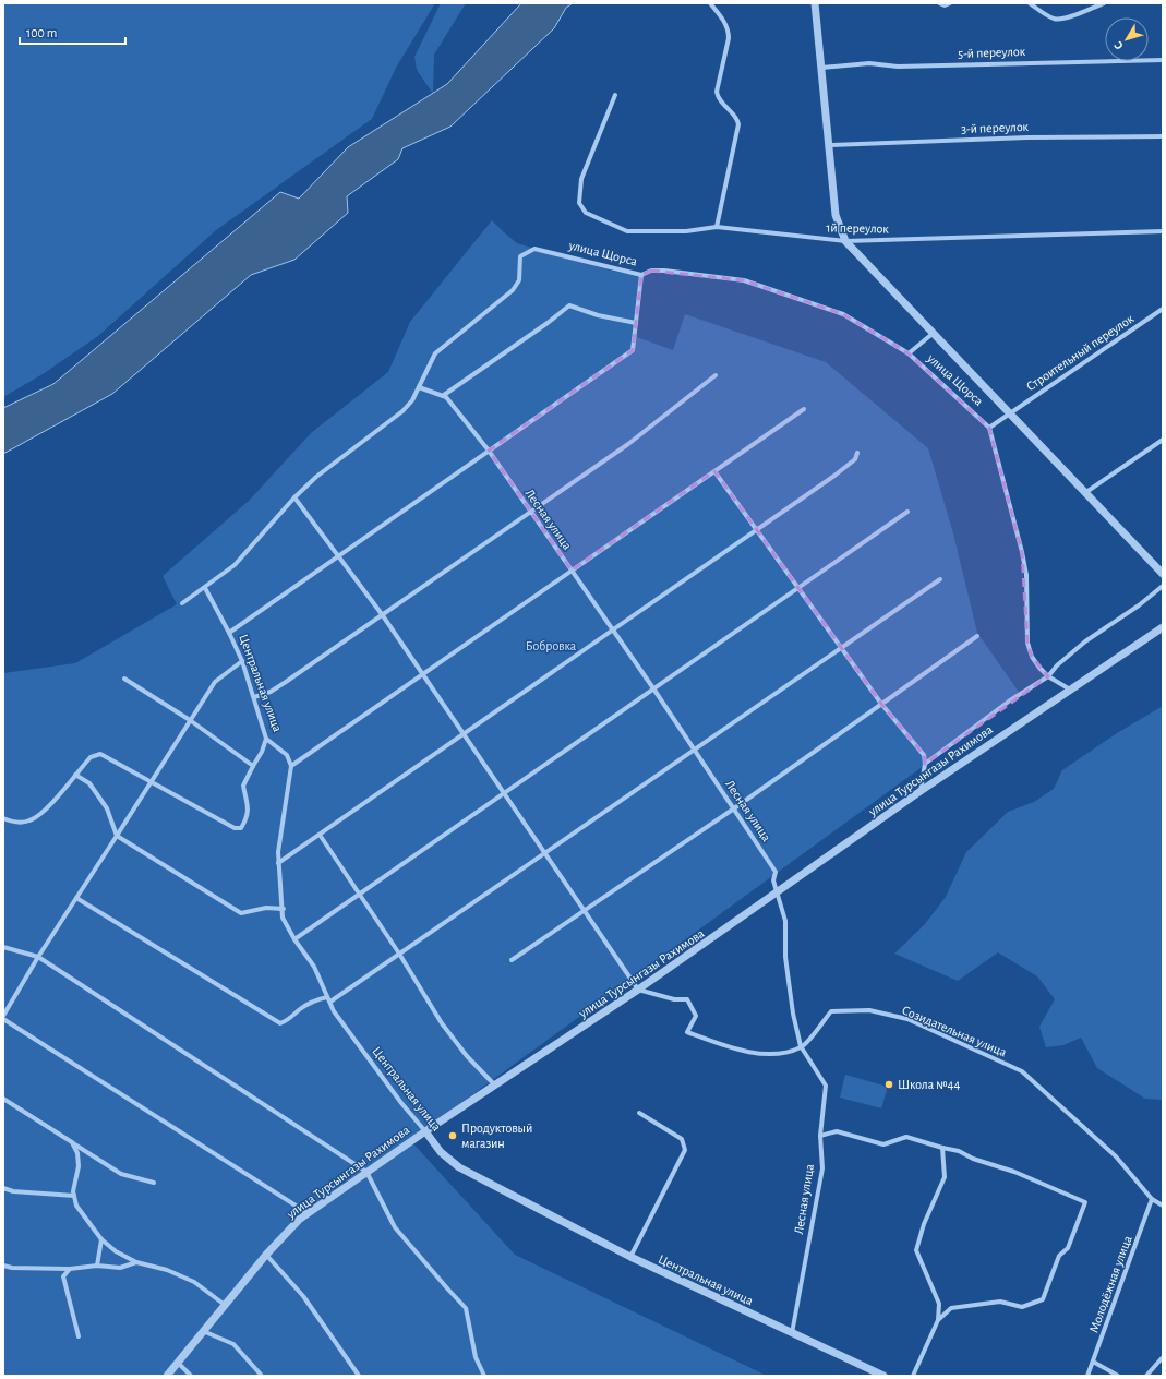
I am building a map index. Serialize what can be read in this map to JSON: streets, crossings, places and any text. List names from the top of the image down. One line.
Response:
{"streets":{"street":["5-й переулок","3-й переулок","1й переулок","улица Щорса","Строительный переулок","Лесная улица","Центральная улица","улица Турсынгазы Рахимова","Созидательная улица","Молодёжная улица"]},"crossings":[["5-й переулок","улица Щорса"],["3-й переулок","улица Щорса"],["1й переулок","улица Щорса"],["улица Щорса","Строительный переулок"],["Лесная улица","Центральная улица"],["Лесная улица","улица Турсынгазы Рахимова"],["Лесная улица","Созидательная улица"],["Центральная улица","улица Турсынгазы Рахимова"],["Созидательная улица","Молодёжная улица"]],"parks":["Бобровка"],"places":["Школа №44","Продуктовый магазин"],"scale_bar":"100 m","north":"bottom left"}
